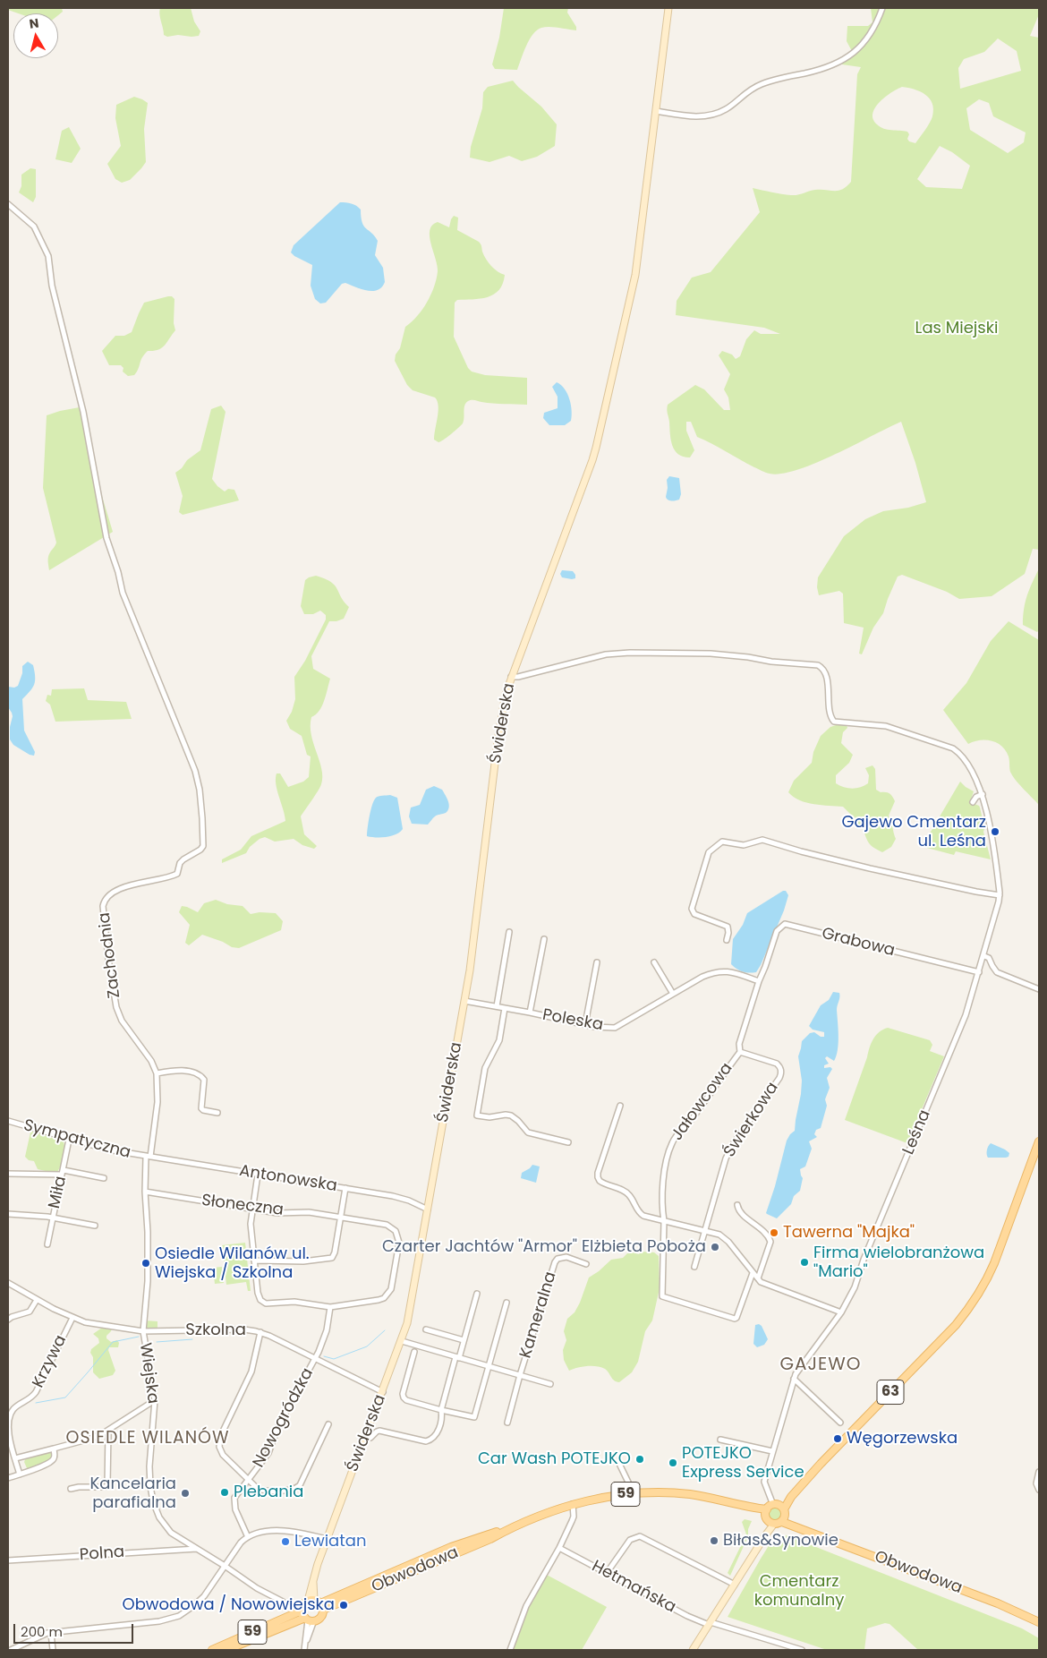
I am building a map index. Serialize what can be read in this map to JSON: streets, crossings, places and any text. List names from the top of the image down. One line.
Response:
{"streets":{"main road":["63","59","Obwodowa"],"street":["Świderska","Grabowa","Zachodnia","Poleska","Jałowcowa","Świerkowa","Leśna","Sympatyczna","Antonowska","Miła","Słoneczna","Kameralna","Szkolna","Krzywa","Wiejska","Nowogródzka","Polna","Hetmańska"]},"crossings":[["Świderska","Poleska"],["Świderska","Leśna"],["Świderska","Antonowska"],["Świderska","Szkolna"],["Świderska","Obwodowa"],["Grabowa","Jałowcowa"],["Grabowa","Leśna"],["Zachodnia","Sympatyczna"],["Zachodnia","Antonowska"],["Zachodnia","Wiejska"],["Poleska","Jałowcowa"],["Jałowcowa","Świerkowa"],["Leśna","63"],["Leśna","Obwodowa"],["Sympatyczna","Antonowska"],["Sympatyczna","Miła"],["Sympatyczna","Wiejska"],["Antonowska","Wiejska"],["Słoneczna","Wiejska"],["Słoneczna","Nowogródzka"],["Szkolna","Krzywa"],["Szkolna","Wiejska"],["Szkolna","Nowogródzka"],["Wiejska","Polna"],["63","Obwodowa"]],"districts":["GAJEWO","OSIEDLE WILANÓW"],"parks":["Las Miejski","Cmentarz komunalny"],"places":["Gajewo Cmentarz ul. Leśna","Tawerna \"Majka\"","Czarter Jachtów \"Armor\" Elżbieta Poboża","Firma wielobranżowa \"Mario\"","Osiedle Wilanów ul. Wiejska / Szkolna","Węgorzewska","Car Wash POTEJKO","POTEJKO Express Service","Plebania","Kancelaria parafialna","Biłas&Synowie","Lewiatan","Obwodowa / Nowowiejska"],"scale_bar":"200 m","north":"top"}
